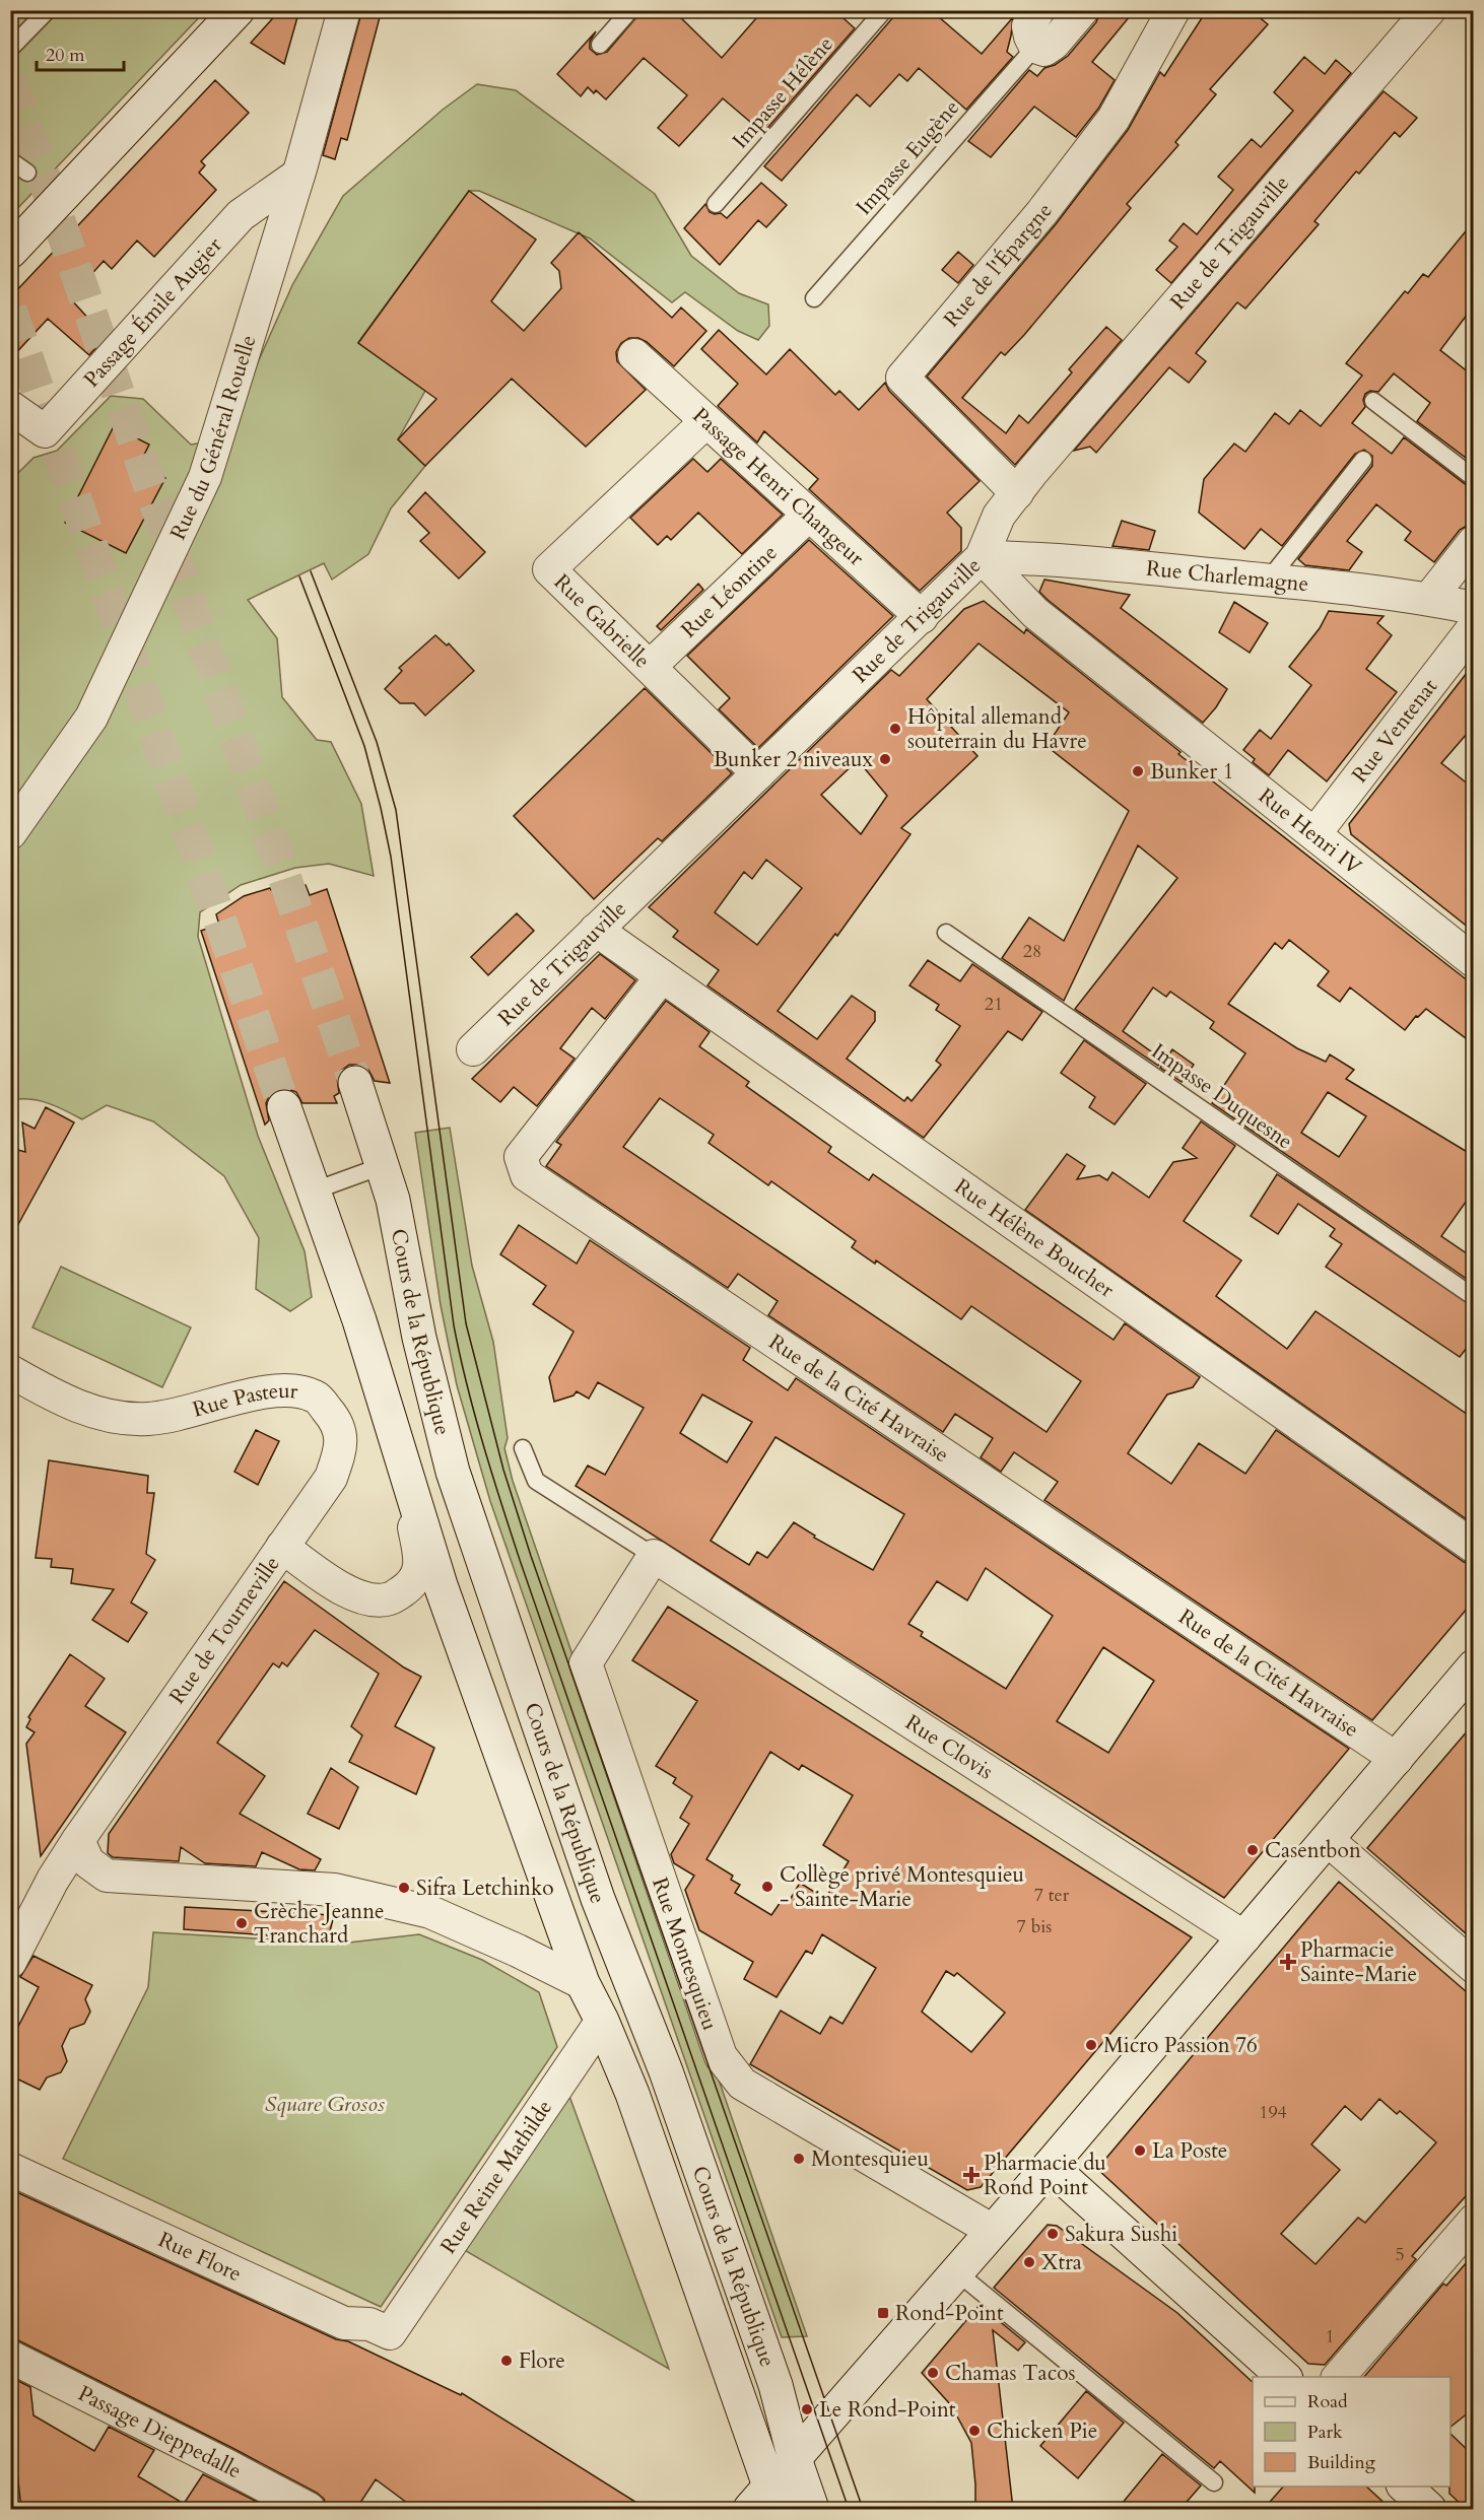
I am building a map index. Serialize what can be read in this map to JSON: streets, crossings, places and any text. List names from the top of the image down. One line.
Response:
{"streets":{"main road":["Cours de la République"],"street":["Rue de Trigauville","Rue de l'Épargne","Passage Émile Augier","Rue du Général Rouelle","Passage Henri Changeur","Rue Charlemagne","Rue Léontine","Rue Gabrielle","Rue Ventenat","Rue Henri IV","Rue Hélène Boucher","Rue de la Cité Havraise","Rue Pasteur","Rue de Tourneville","Rue Clovis","Rue Montesquieu","Rue Reine Mathilde","Rue Flore","Passage Dieppedalle"],"lane":["Impasse Hélène","Impasse Eugène","Impasse Duquesne"]},"crossings":[["Rue de Trigauville","Rue de l'Épargne"],["Rue de Trigauville","Passage Henri Changeur"],["Rue de Trigauville","Rue Charlemagne"],["Rue de Trigauville","Rue Gabrielle"],["Rue de Trigauville","Rue Henri IV"],["Rue de Trigauville","Rue Hélène Boucher"],["Passage Émile Augier","Rue du Général Rouelle"],["Passage Henri Changeur","Rue Léontine"],["Passage Henri Changeur","Rue Gabrielle"],["Rue Charlemagne","Rue Henri IV"],["Rue Léontine","Rue Gabrielle"],["Rue Ventenat","Rue Henri IV"],["Rue Hélène Boucher","Rue de la Cité Havraise"],["Cours de la République","Rue de Tourneville"],["Cours de la République","Rue Reine Mathilde"],["Rue Pasteur","Rue de Tourneville"],["Rue Clovis","Rue Montesquieu"],["Rue Reine Mathilde","Rue Flore"]],"parks":["Square Grosos"],"places":{"other":["Hôpital allemand souterrain du Havre","Bunker 2 niveaux","Bunker 1","Casentbon","Collège privé Montesquieu - Sainte-Marie","Sifra Letchinko","Crèche Jeanne Tranchard","Micro Passion 76","La Poste","Montesquieu","Sakura Sushi","Xtra","Flore","Chamas Tacos","Le Rond-Point","Chicken Pie"],"health":["Pharmacie Sainte-Marie","Pharmacie du Rond Point"],"transit":["Rond-Point"]},"house_numbers":["28","21","7 ter","7 bis","194","5","1"],"legend":["Road","Park","Building"],"scale_bar":"20 m"}
